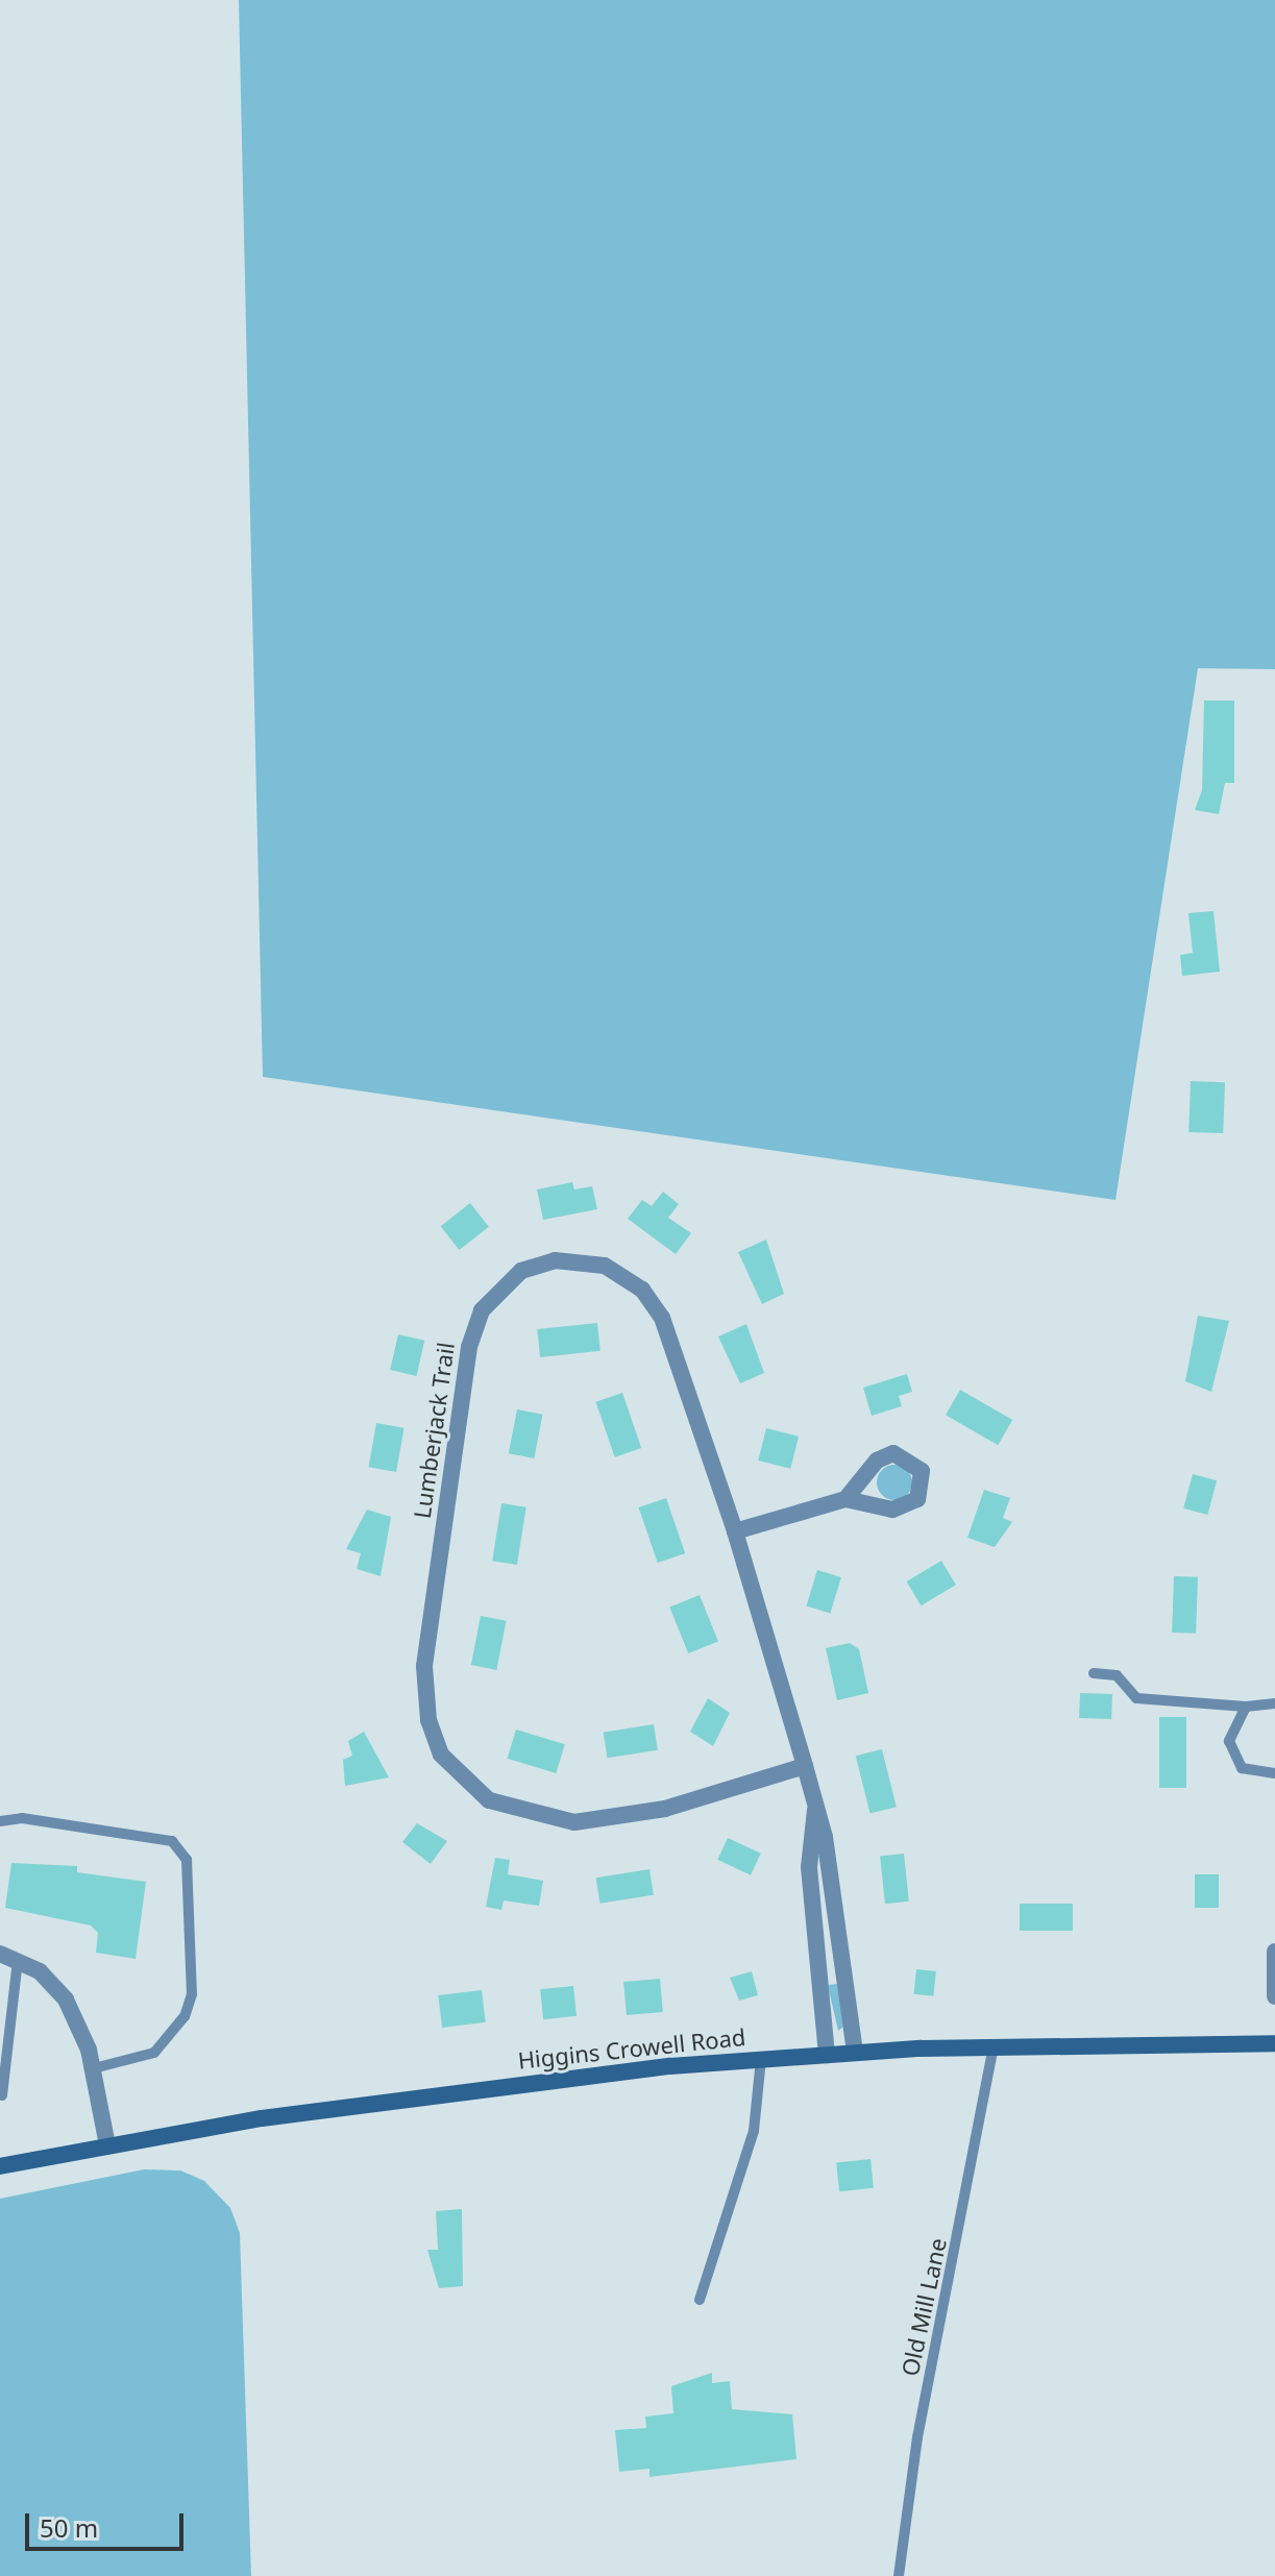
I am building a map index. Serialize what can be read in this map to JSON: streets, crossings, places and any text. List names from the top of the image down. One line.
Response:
{"streets":{"main road":["Higgins Crowell Road"],"street":["Lumberjack Trail"],"lane":["Old Mill Lane"]},"crossings":[["Lumberjack Trail","Higgins Crowell Road"],["Higgins Crowell Road","Old Mill Lane"]],"scale_bar":"50 m"}
